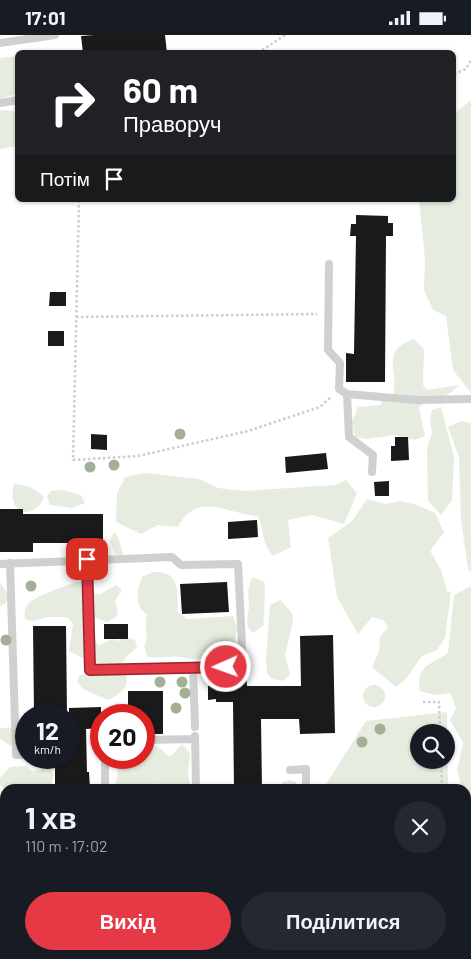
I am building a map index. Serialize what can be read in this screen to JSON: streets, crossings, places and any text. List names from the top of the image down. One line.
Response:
{"page":{"status":"17:01","turn":["60 m","Праворуч"],"then":"Потім","speed":"12 km/h","limit":"20","heading":["1 хв","110 m · 17:02"],"buttons":["Вихід","Поділитися"]}}
